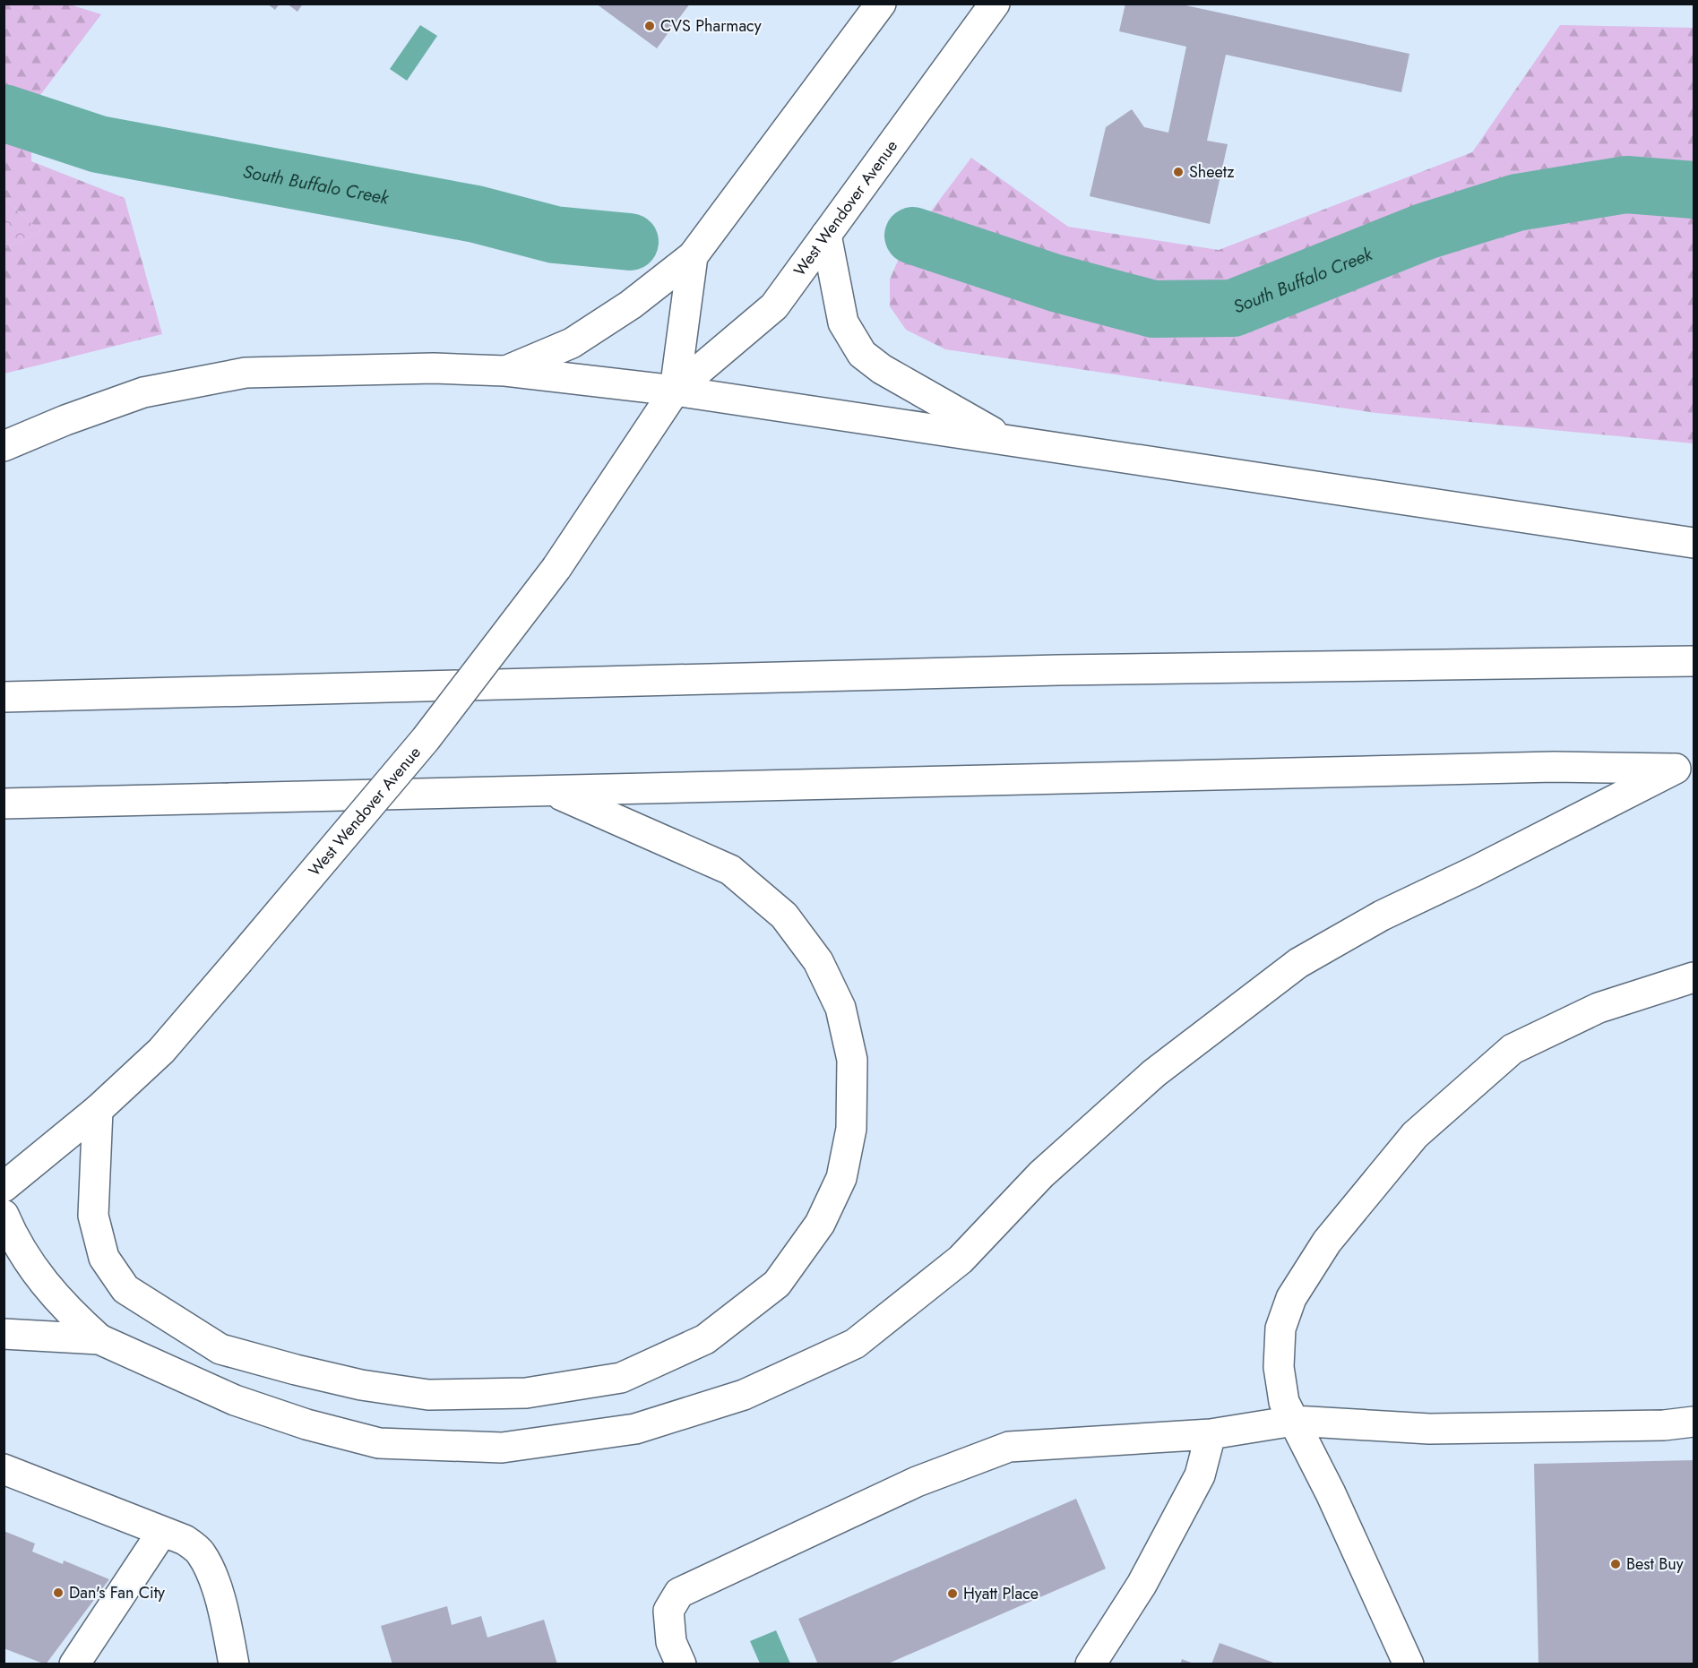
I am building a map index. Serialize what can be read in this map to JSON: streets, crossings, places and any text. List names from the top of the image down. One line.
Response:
{"streets":{"main road":["West Wendover Avenue"]},"water":["South Buffalo Creek"],"places":["CVS Pharmacy","Sheetz","Best Buy","Dan's Fan City","Hyatt Place"]}
